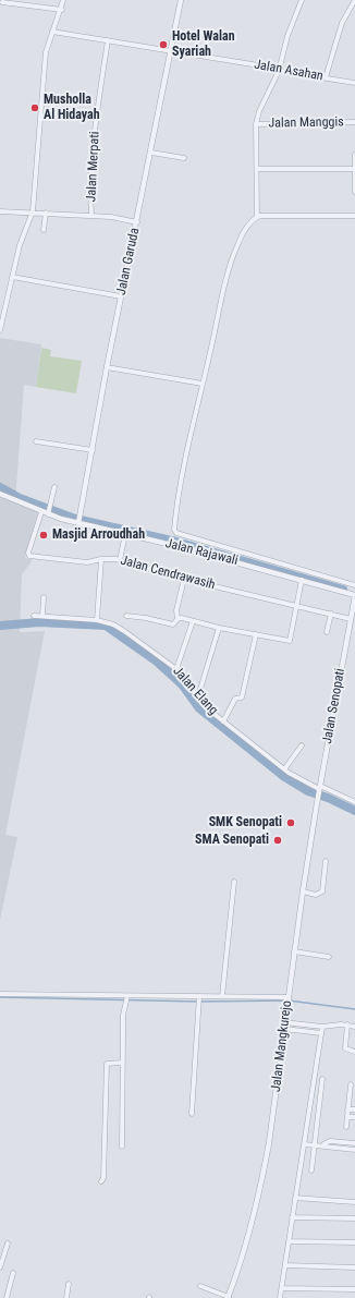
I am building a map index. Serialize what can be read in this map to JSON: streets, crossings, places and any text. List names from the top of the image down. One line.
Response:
{"streets":{"street":["Jalan Asahan","Jalan Manggis","Jalan Merpati","Jalan Garuda","Jalan Rajawali","Jalan Cendrawasih","Jalan Elang","Jalan Senopati","Jalan Mangkurejo"]},"crossings":[["Jalan Asahan","Jalan Merpati"],["Jalan Asahan","Jalan Garuda"],["Jalan Garuda","Jalan Rajawali"],["Jalan Rajawali","Jalan Cendrawasih"],["Jalan Rajawali","Jalan Senopati"],["Jalan Cendrawasih","Jalan Senopati"],["Jalan Elang","Jalan Senopati"],["Jalan Elang","Jalan Mangkurejo"],["Jalan Senopati","Jalan Mangkurejo"]],"places":["Hotel Walan Syariah","Musholla Al Hidayah","Masjid Arroudhah","SMK Senopati","SMA Senopati"]}
